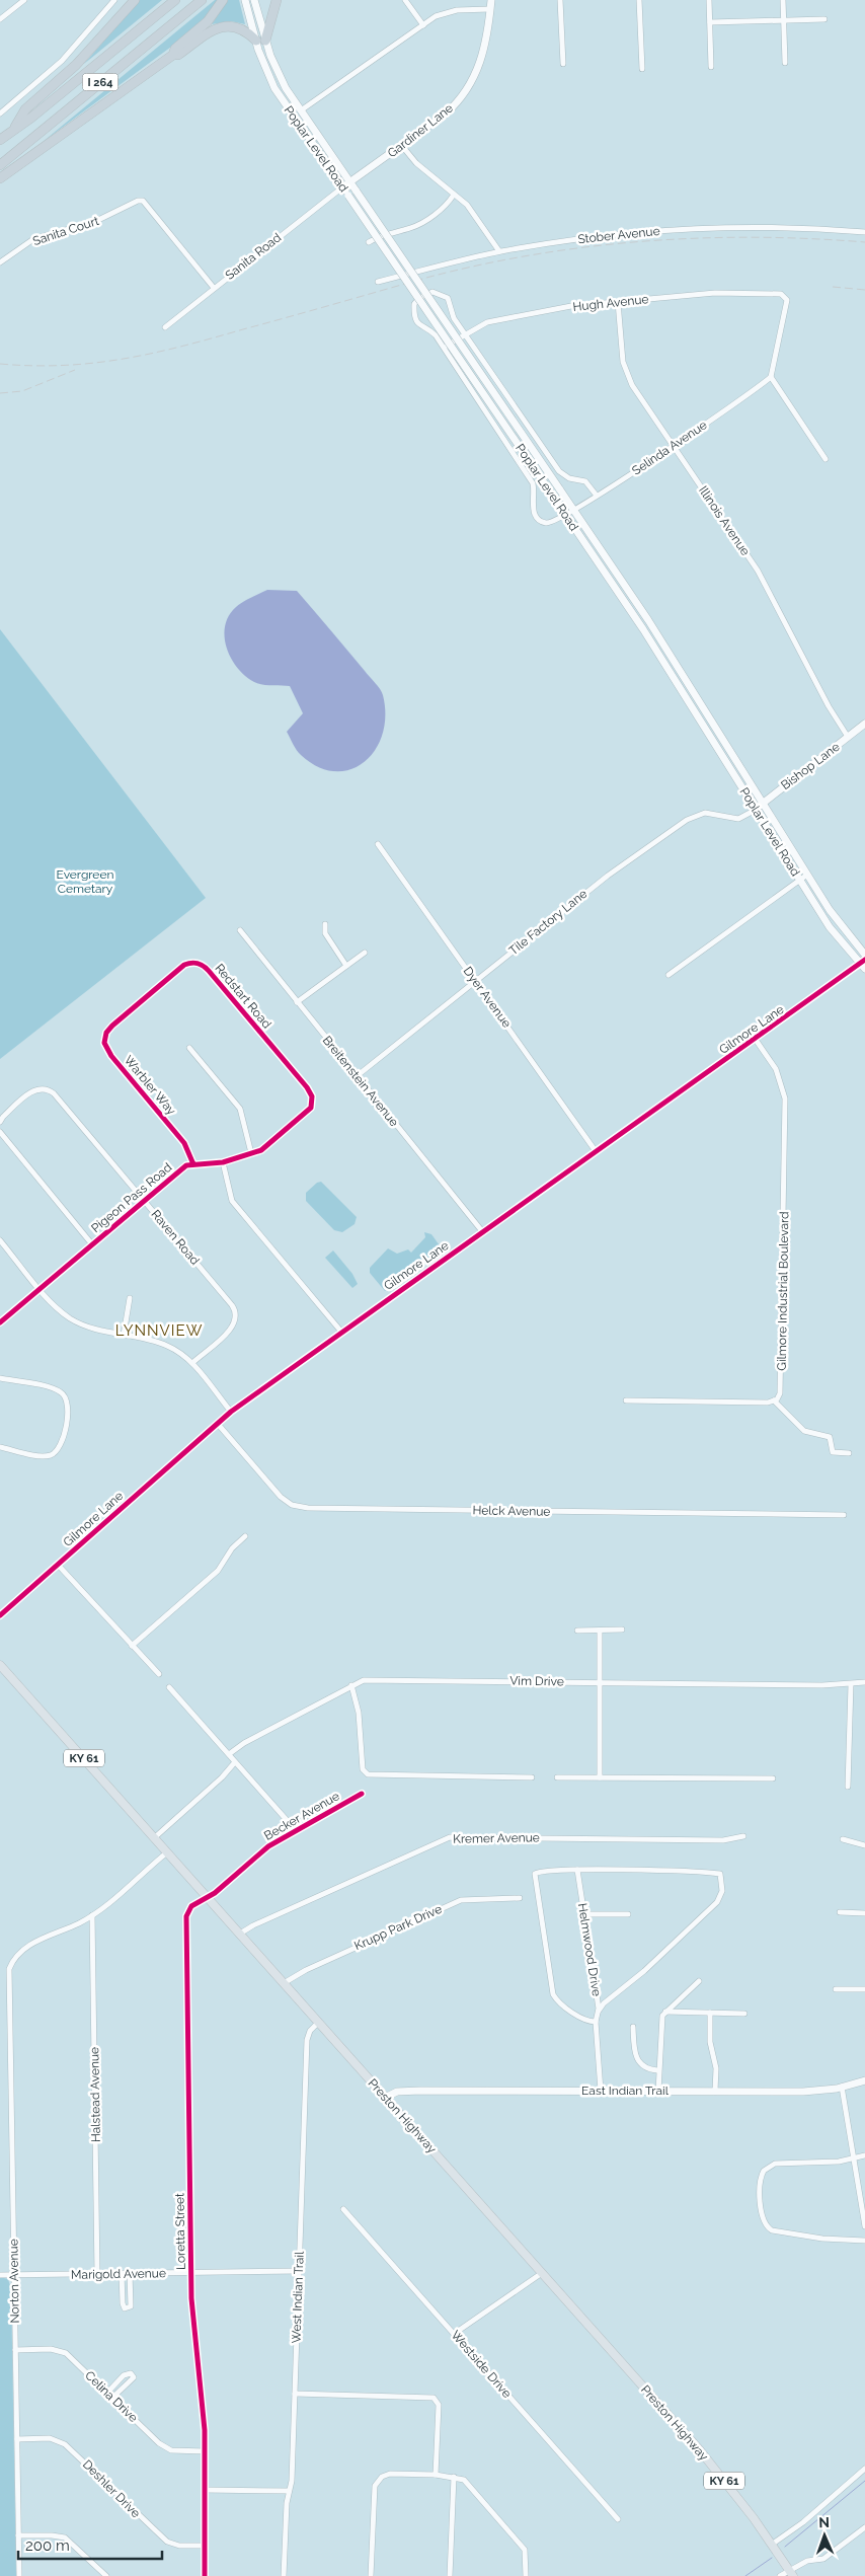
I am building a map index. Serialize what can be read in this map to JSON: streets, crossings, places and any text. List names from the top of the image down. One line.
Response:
{"streets":{"highway":["I 264"],"main road":["Gardiner Lane","Poplar Level Road","Bishop Lane","KY 61","East Indian Trail","Preston Highway"],"street":["Sanita Court","Stober Avenue","Sanita Road","Hugh Avenue","Selinda Avenue","Illinois Avenue","Tile Factory Lane","Redstart Road","Dyer Avenue","Gilmore Lane","Breitenstein Avenue","Warbler Way","Pigeon Pass Road","Raven Road","Gilmore Industrial Boulevard","Helck Avenue","Vim Drive","Becker Avenue","Kremer Avenue","Krupp Park Drive","Helmwood Drive","Halstead Avenue","Loretta Street","Marigold Avenue","Norton Avenue","West Indian Trail","Westside Drive","Celina Drive","Deshler Drive"]},"crossings":[["Gardiner Lane","Poplar Level Road"],["Gardiner Lane","Sanita Road"],["Poplar Level Road","Sanita Road"],["Poplar Level Road","Selinda Avenue"],["Poplar Level Road","Bishop Lane"],["Poplar Level Road","Tile Factory Lane"],["Poplar Level Road","Gilmore Lane"],["Sanita Court","Sanita Road"],["Hugh Avenue","Selinda Avenue"],["Hugh Avenue","Illinois Avenue"],["Selinda Avenue","Illinois Avenue"],["Illinois Avenue","Bishop Lane"],["Bishop Lane","Tile Factory Lane"],["Tile Factory Lane","Dyer Avenue"],["Tile Factory Lane","Breitenstein Avenue"],["Redstart Road","Warbler Way"],["Dyer Avenue","Gilmore Lane"],["Gilmore Lane","Breitenstein Avenue"],["Gilmore Lane","Gilmore Industrial Boulevard"],["Gilmore Lane","Helck Avenue"],["Warbler Way","Pigeon Pass Road"],["Pigeon Pass Road","Raven Road"],["Becker Avenue","Preston Highway"],["Becker Avenue","Loretta Street"],["Kremer Avenue","Preston Highway"],["Krupp Park Drive","Preston Highway"],["Helmwood Drive","East Indian Trail"],["East Indian Trail","Preston Highway"],["Halstead Avenue","Marigold Avenue"],["Halstead Avenue","Norton Avenue"],["Preston Highway","Loretta Street"],["Preston Highway","Norton Avenue"],["Preston Highway","West Indian Trail"],["Loretta Street","Marigold Avenue"],["Loretta Street","Celina Drive"],["Loretta Street","Deshler Drive"],["Marigold Avenue","Norton Avenue"],["Marigold Avenue","West Indian Trail"],["Norton Avenue","Celina Drive"],["Norton Avenue","Deshler Drive"]],"districts":["LYNNVIEW"],"parks":["Evergreen Cemetary"],"scale_bar":"200 m","north":"top"}
